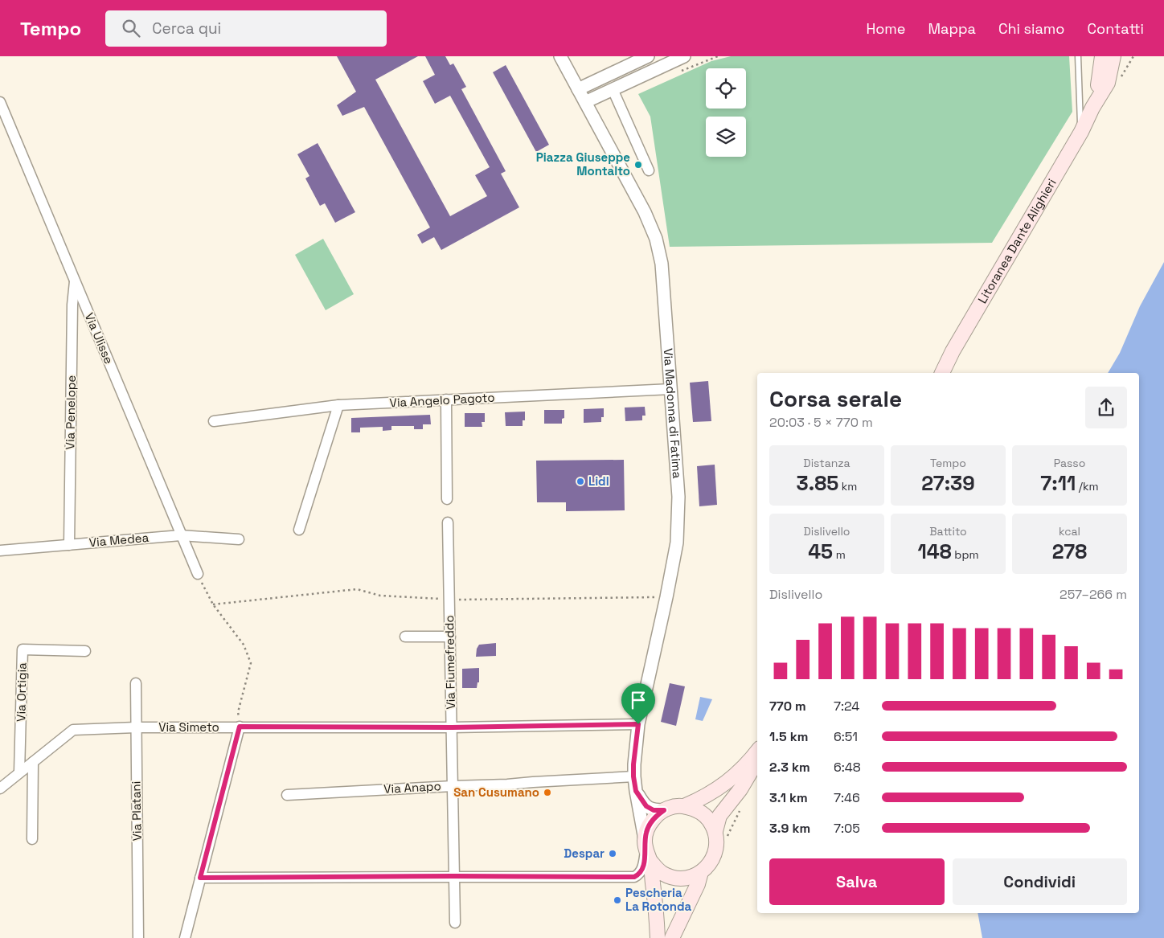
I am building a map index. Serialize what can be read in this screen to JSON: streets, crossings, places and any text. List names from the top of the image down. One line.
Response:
{"streets":{"main road":["Litoranea Dante Alighieri"],"street":["Via Ulisse","Via Angelo Pagoto","Via Penelope","Via Madonna di Fatima","Via Medea","Via Fiumefreddo","Via Ortigia","Via Simeto","Via Anapo","Via Platani"]},"crossings":[["Via Ulisse","Via Penelope"],["Via Ulisse","Via Medea"],["Via Angelo Pagoto","Via Madonna di Fatima"],["Via Penelope","Via Medea"],["Via Madonna di Fatima","Via Simeto"],["Via Madonna di Fatima","Via Anapo"],["Via Fiumefreddo","Via Simeto"],["Via Fiumefreddo","Via Anapo"],["Via Ortigia","Via Simeto"],["Via Simeto","Via Platani"]],"places":["Piazza Giuseppe Montalto","Lidl","San Cusumano","Despar","Pescheria La Rotonda"],"page":{"header":"Tempo","search":"Cerca qui","nav":["Home","Mappa","Chi siamo","Contatti"],"heading":["Corsa serale","20:03 · 5 × 770 m"],"stats":[["Distanza","3.85 km"],["Tempo","27:39"],["Passo","7:11 /km"],["Dislivello","45 m"],["Battito","148 bpm"],["kcal","278"]],"chart":["Dislivello","257–266 m"],"list":[{"name":"770 m","note":"7:24"},{"name":"1.5 km","note":"6:51"},{"name":"2.3 km","note":"6:48"},{"name":"3.1 km","note":"7:46"},{"name":"3.9 km","note":"7:05"}],"buttons":["Salva","Condividi"]}}
